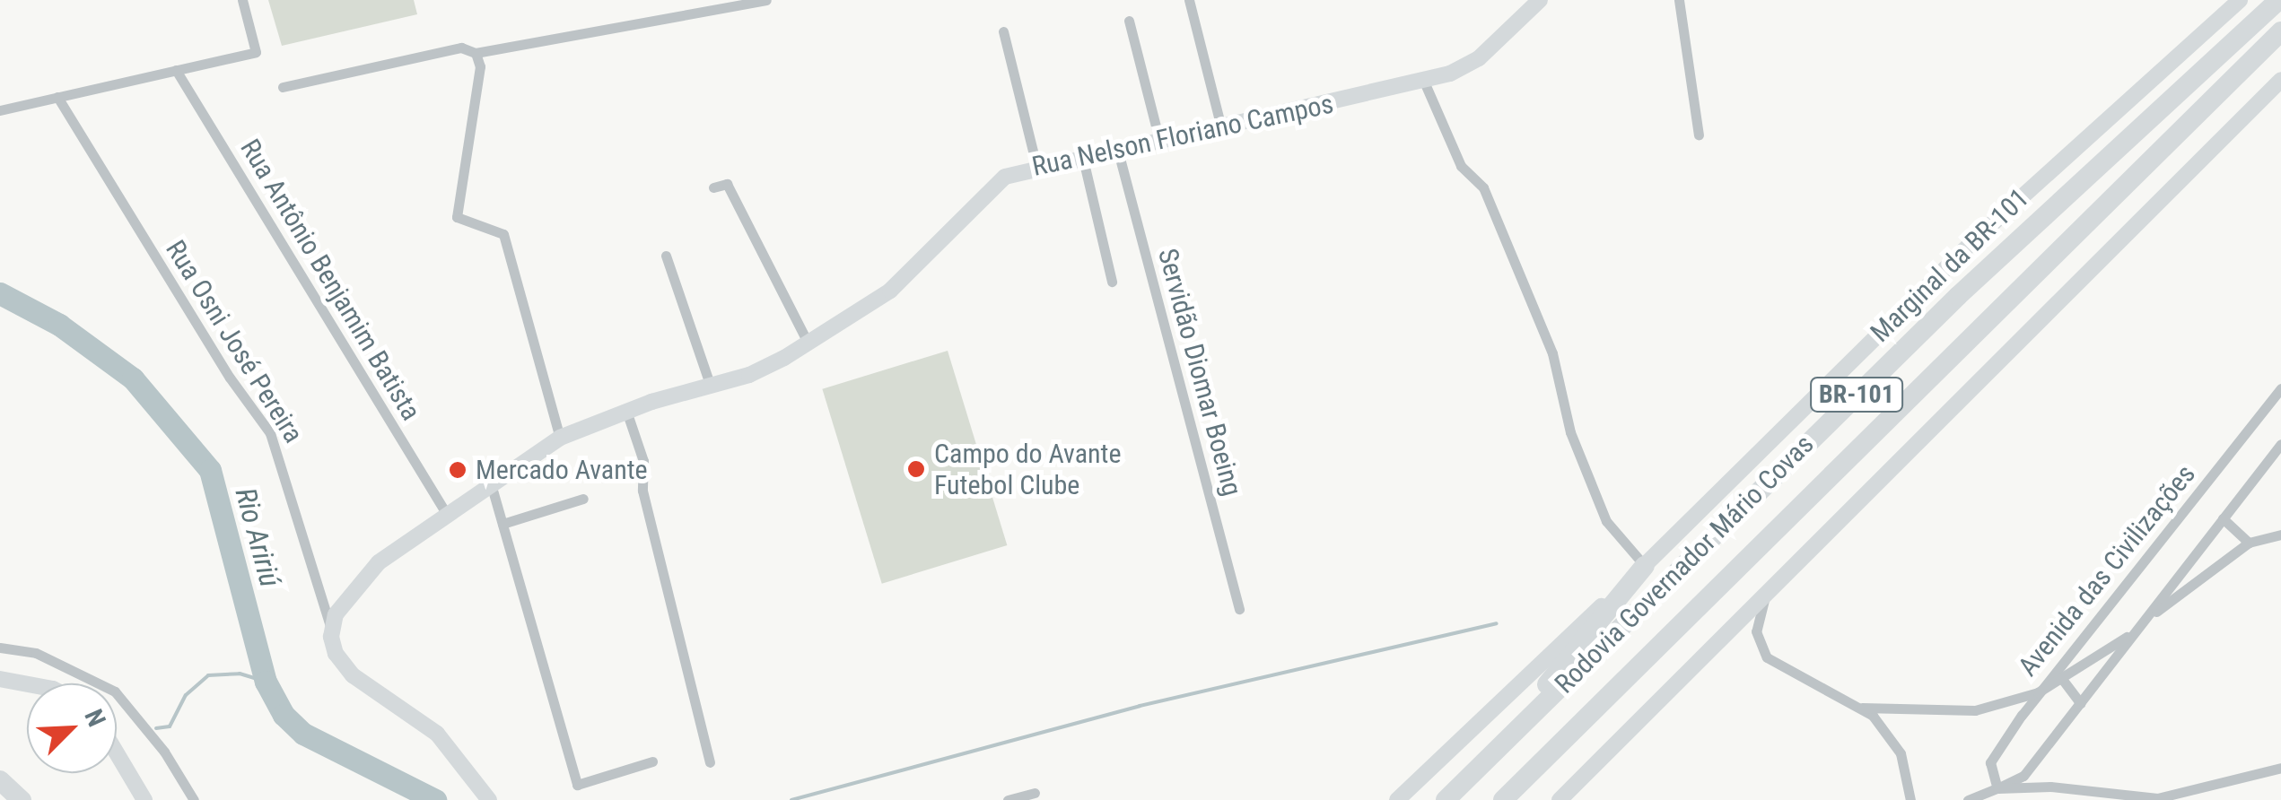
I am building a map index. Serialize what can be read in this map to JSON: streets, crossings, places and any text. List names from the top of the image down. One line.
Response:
{"streets":{"highway":["BR-101","Rodovia Governador Mário Covas"],"main road":["Rua Nelson Floriano Campos","Marginal da BR-101"],"street":["Rua Antônio Benjamim Batista","Rua Osni José Pereira","Servidão Diomar Boeing","Avenida das Civilizações"]},"crossings":[["Rua Nelson Floriano Campos","Rua Antônio Benjamim Batista"],["Rua Nelson Floriano Campos","Rua Osni José Pereira"],["Rua Nelson Floriano Campos","Servidão Diomar Boeing"]],"water":["Rio Aririú"],"places":["Campo do Avante Futebol Clube","Mercado Avante"],"north":"top right"}
